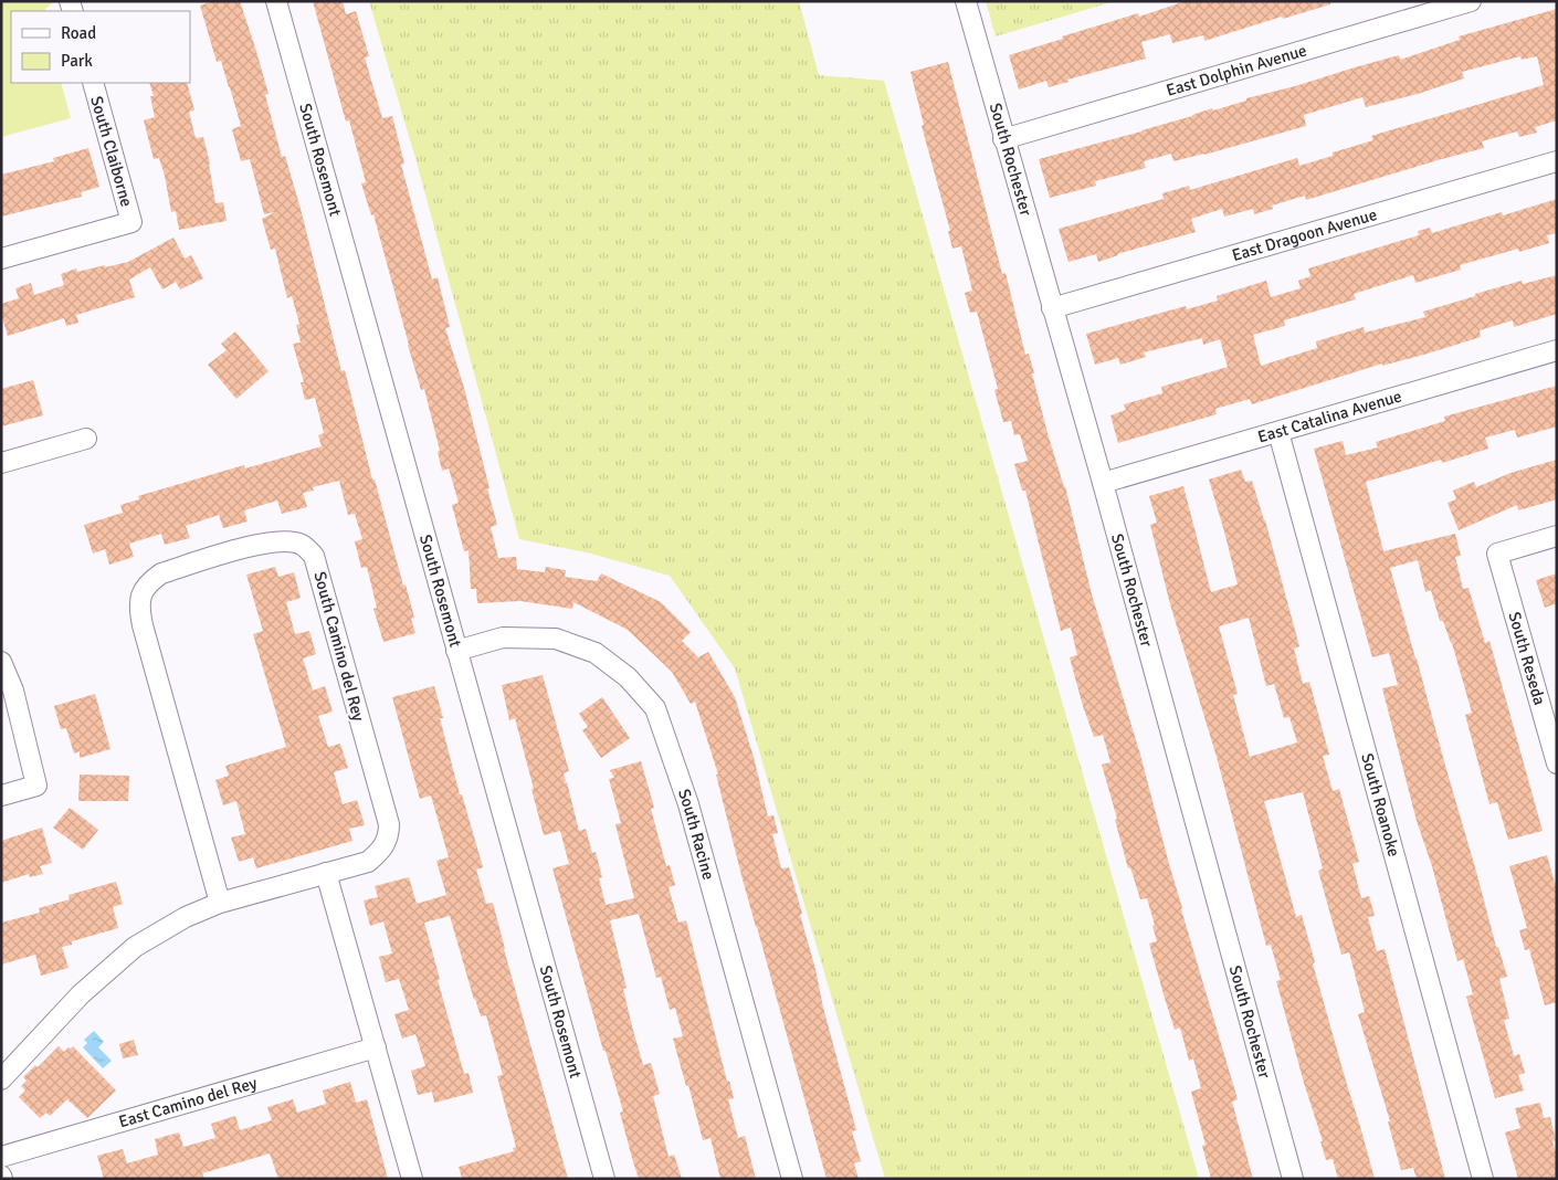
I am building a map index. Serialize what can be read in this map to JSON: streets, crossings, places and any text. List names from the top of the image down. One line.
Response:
{"streets":{"street":["East Dolphin Avenue","South Claiborne","South Rosemont","South Rochester","East Dragoon Avenue","East Catalina Avenue","South Camino del Rey","South Reseda","South Roanoke","South Racine","East Camino del Rey"]},"crossings":[["East Dolphin Avenue","South Rochester"],["South Rosemont","South Racine"],["South Rochester","East Dragoon Avenue"],["South Rochester","East Catalina Avenue"],["East Catalina Avenue","South Roanoke"]],"legend":["Road","Park"]}
